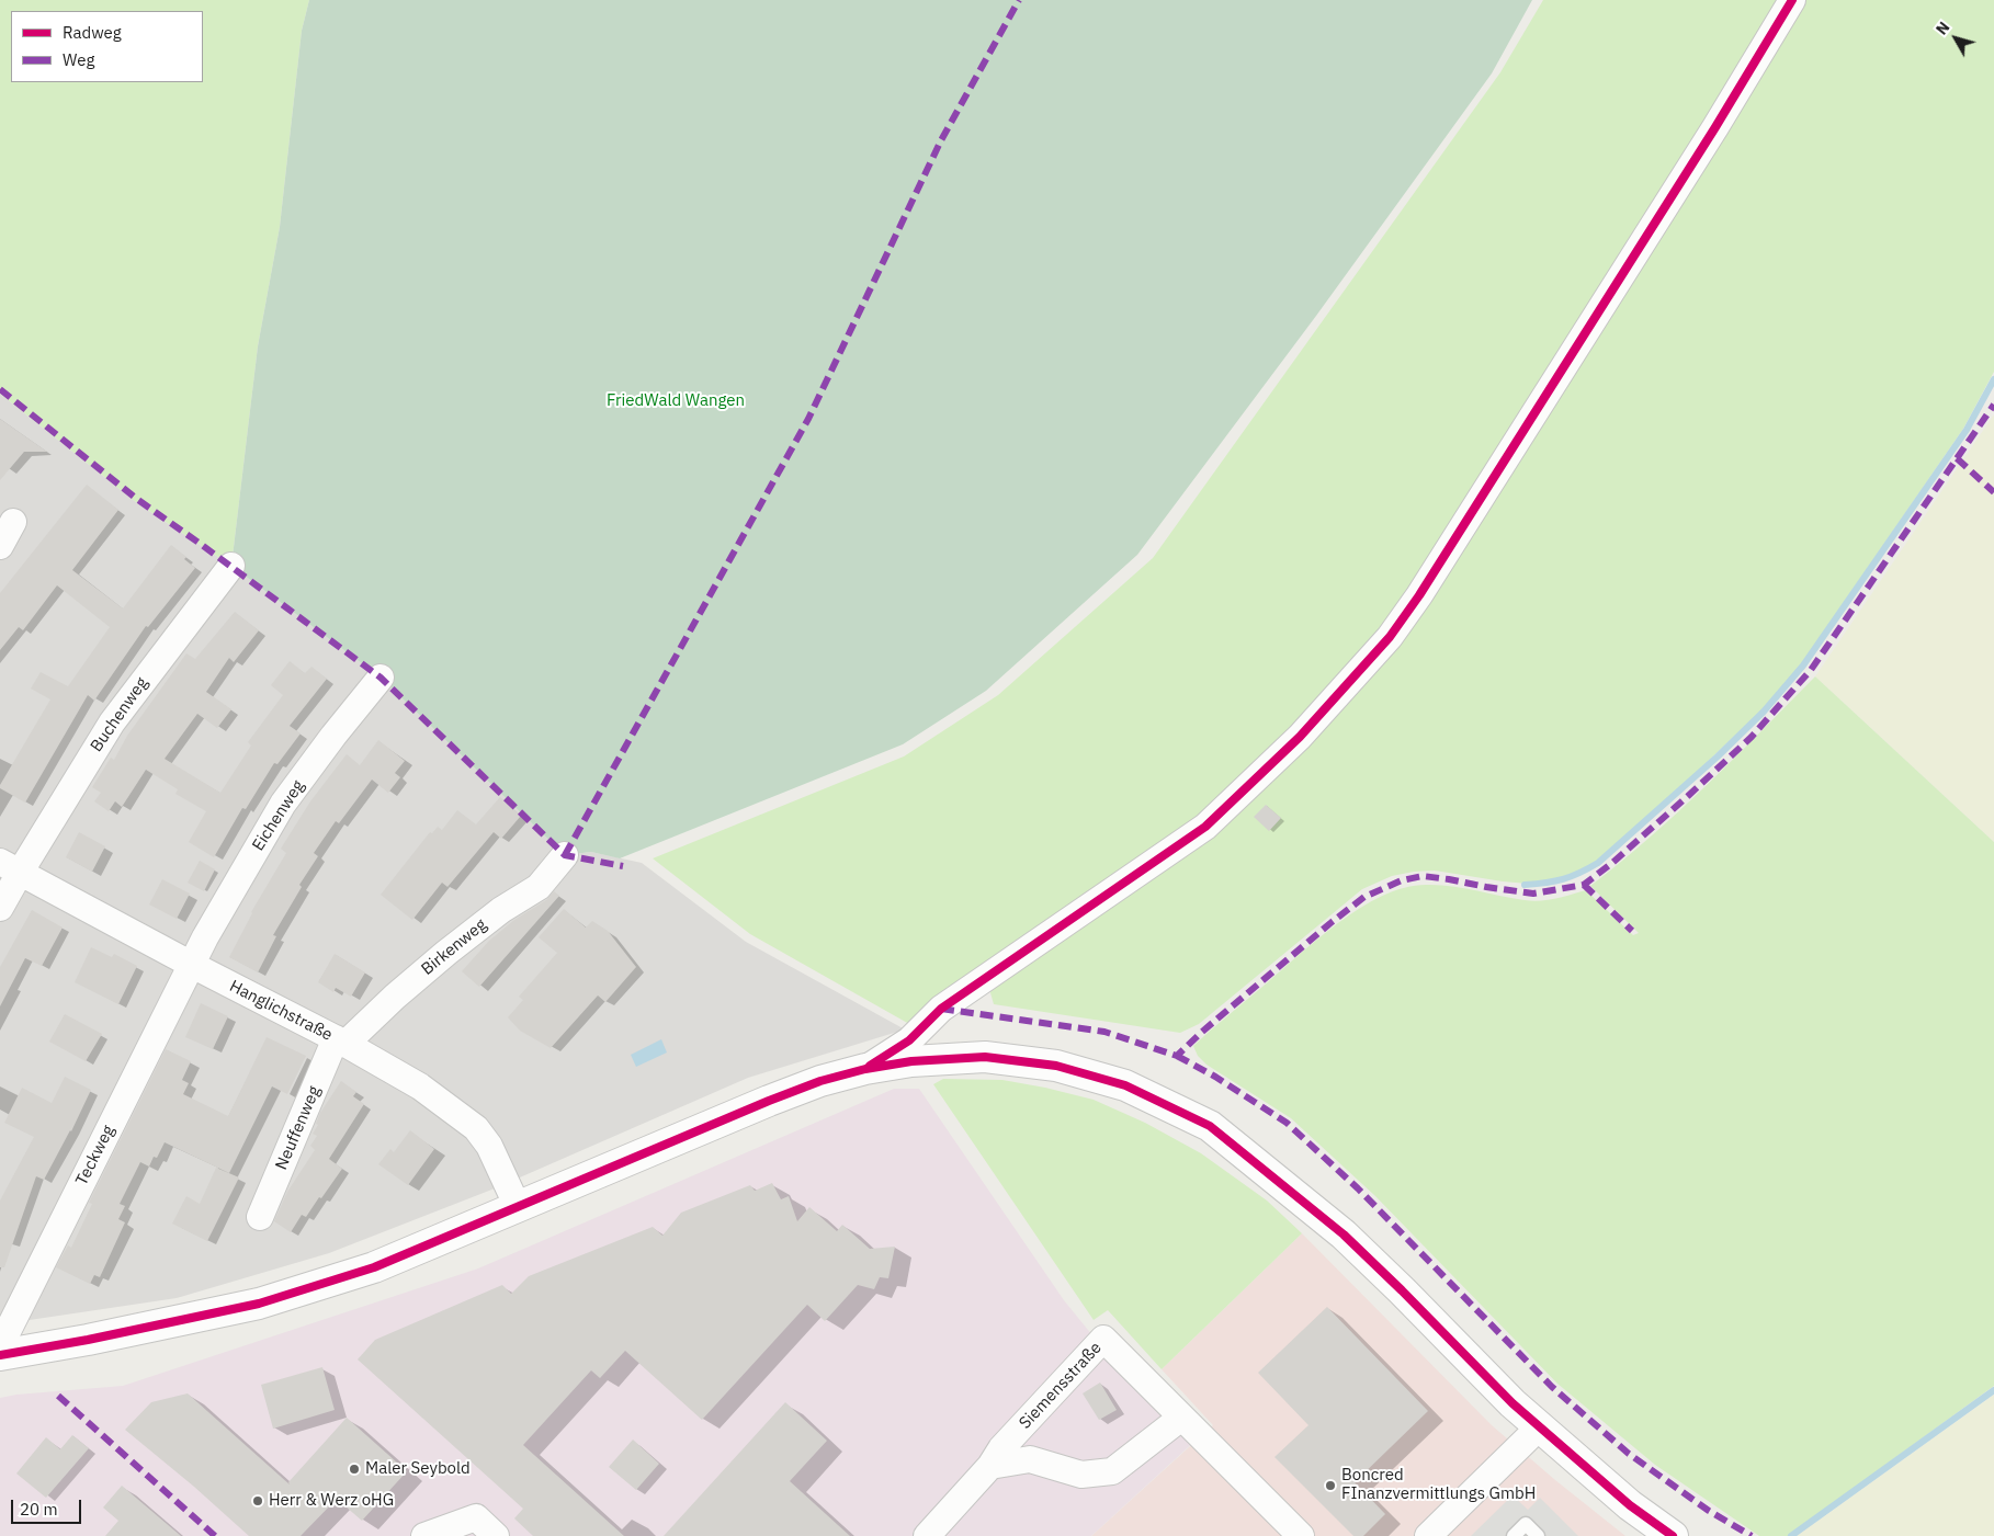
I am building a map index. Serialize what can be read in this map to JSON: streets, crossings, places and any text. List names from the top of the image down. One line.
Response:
{"streets":{"street":["Buchenweg","Eichenweg","Birkenweg","Hanglichstraße","Neuffenweg","Teckweg","Siemensstraße"]},"crossings":[["Buchenweg","Hanglichstraße"],["Eichenweg","Hanglichstraße"],["Eichenweg","Teckweg"],["Birkenweg","Hanglichstraße"],["Birkenweg","Neuffenweg"],["Hanglichstraße","Neuffenweg"],["Hanglichstraße","Teckweg"]],"parks":["FriedWald Wangen"],"places":["Maler Seybold","Boncred FInanzvermittlungs GmbH","Herr & Werz oHG"],"legend":["Radweg","Weg"],"scale_bar":"20 m","north":"top left"}
